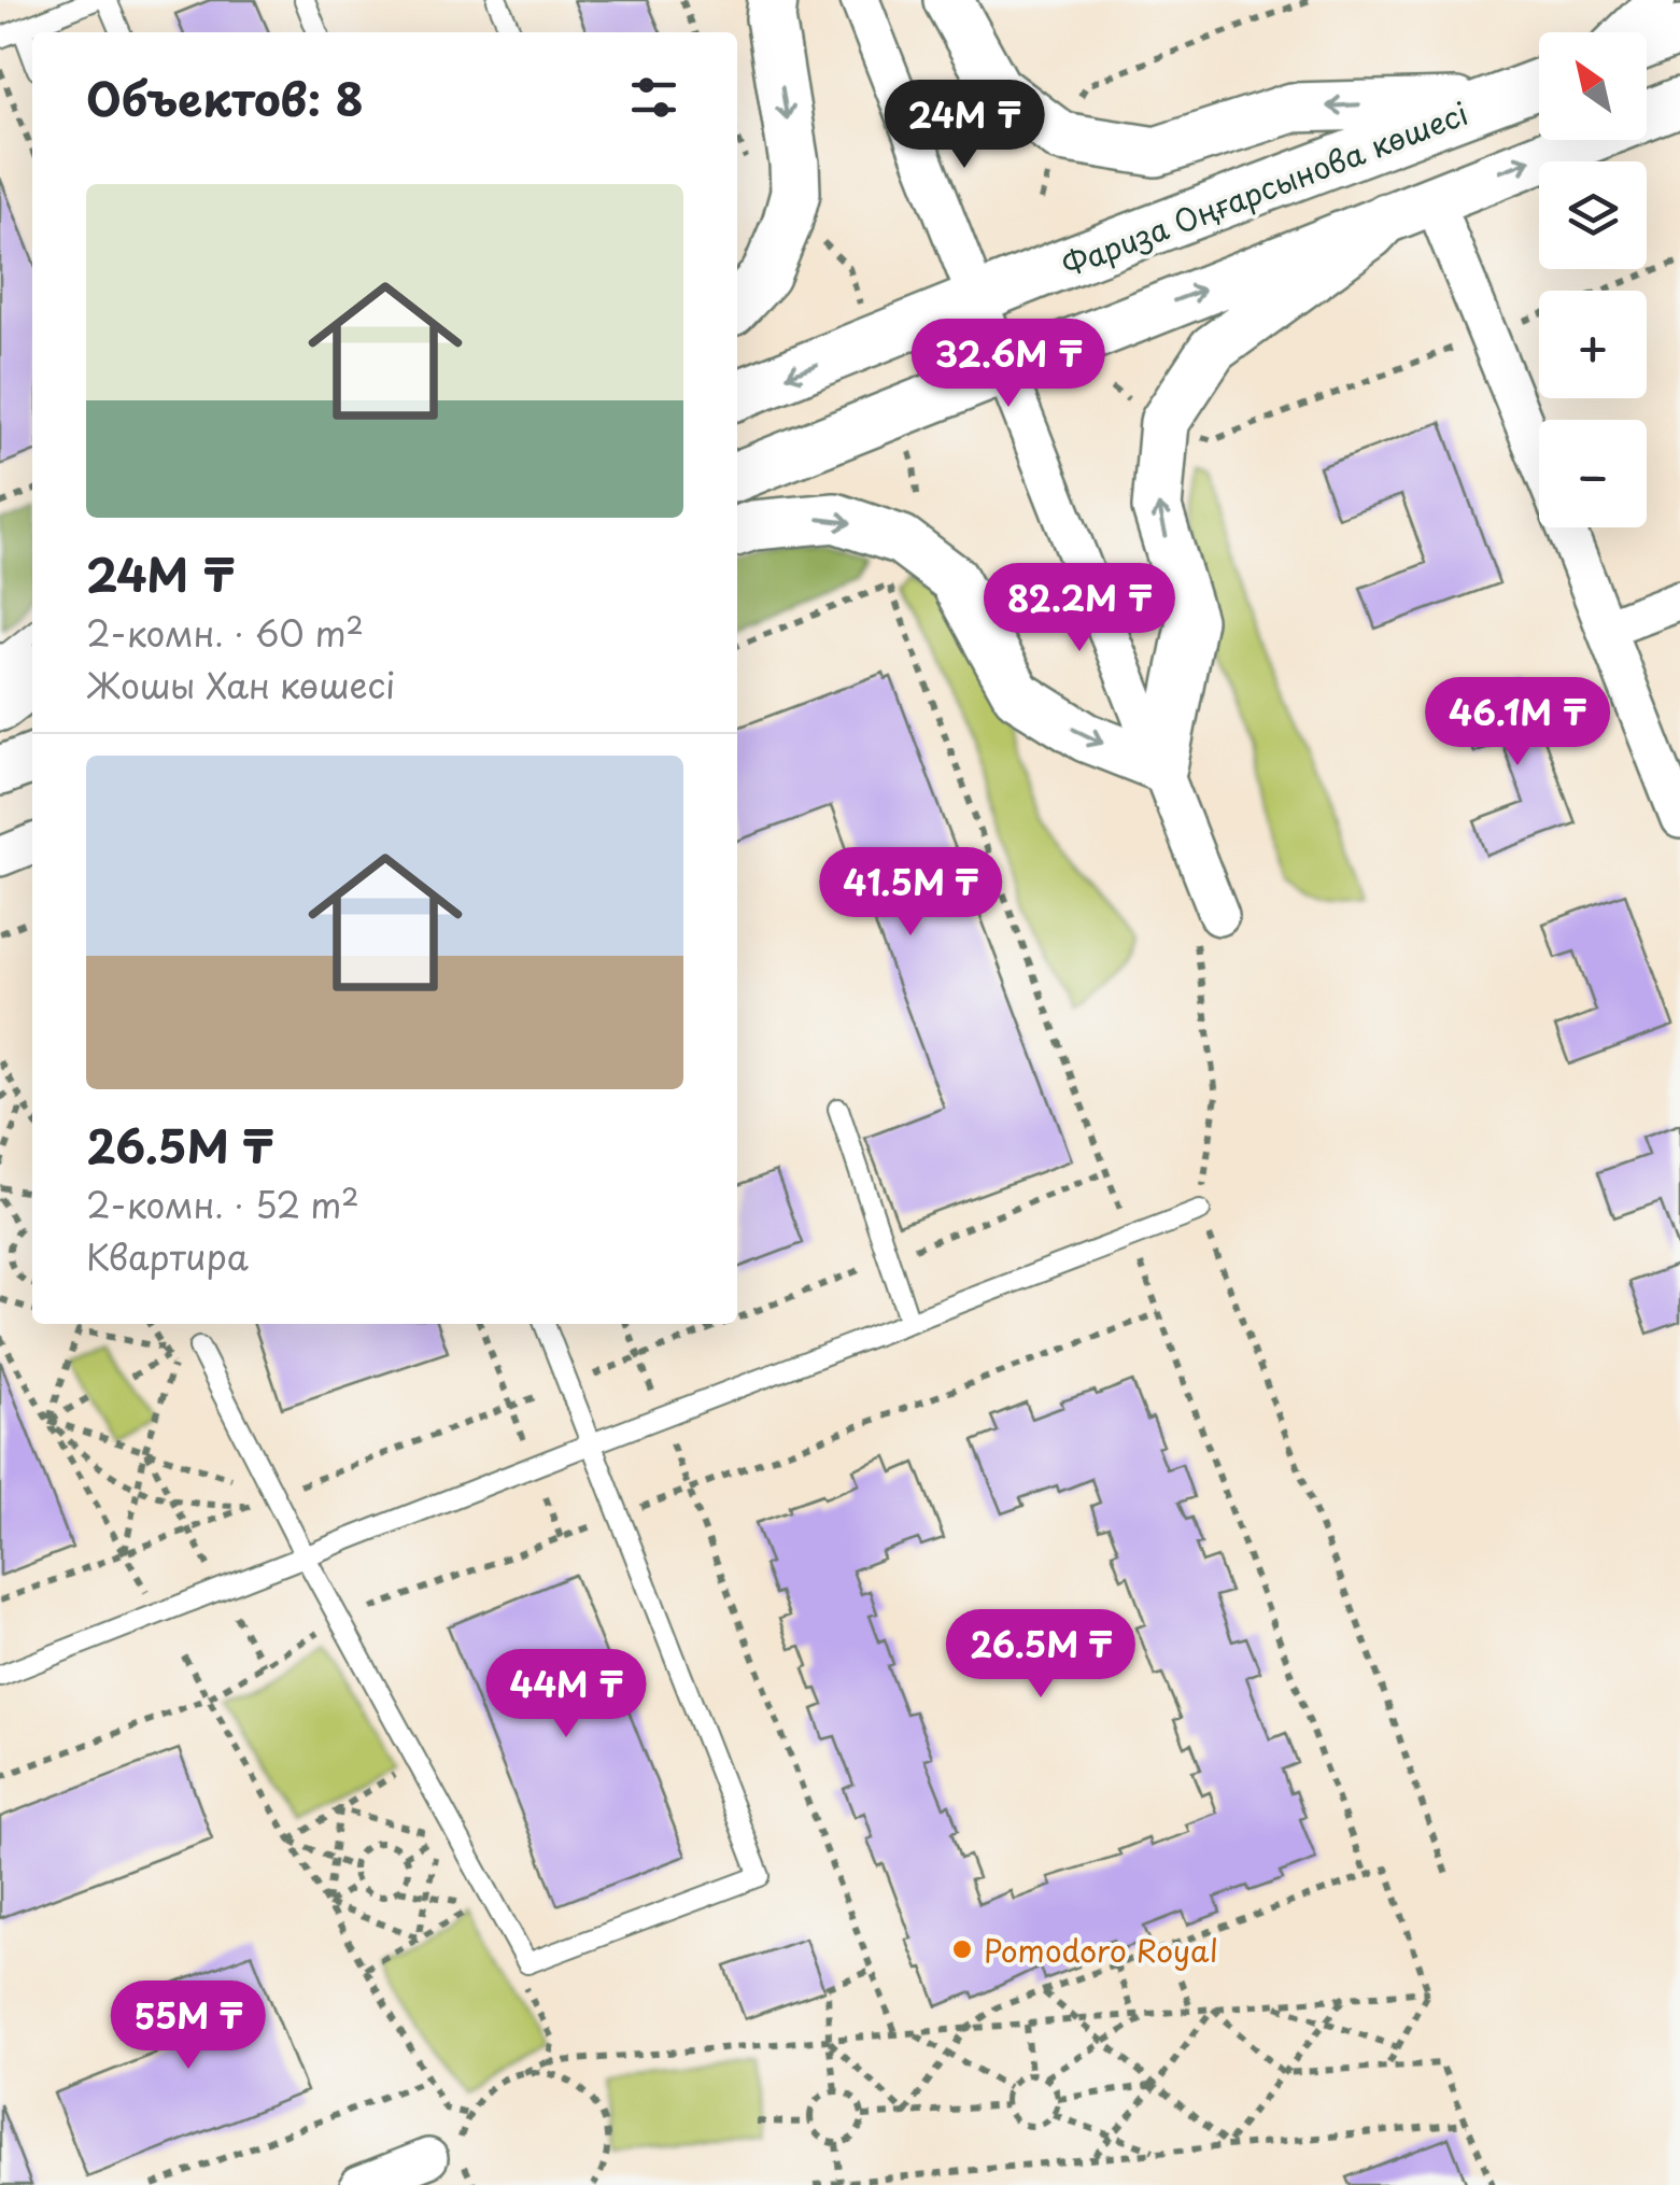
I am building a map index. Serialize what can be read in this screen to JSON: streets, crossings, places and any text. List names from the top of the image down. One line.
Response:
{"streets":{"street":["Фариза Оңғарсынова көшесі"]},"places":["Pomodoro Royal"],"north":"top left","page":{"map_buttons":["+","−"],"heading":"Объектов: 8","price":["24M ₸","32.6M ₸","82.2M ₸","46.1M ₸","41.5M ₸","26.5M ₸","44M ₸","55M ₸"],"list":[{"name":"24M ₸","note":"2-комн. · 60 m² · Жошы Хан көшесі"},{"name":"26.5M ₸","note":"2-комн. · 52 m² · Квартира"}]}}
